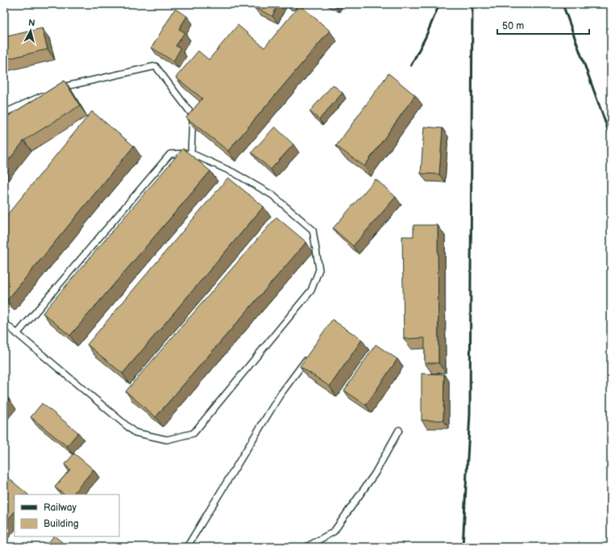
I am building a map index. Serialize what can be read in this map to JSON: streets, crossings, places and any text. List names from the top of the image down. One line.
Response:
{"legend":["Railway","Building"],"scale_bar":"50 m","north":"top"}
